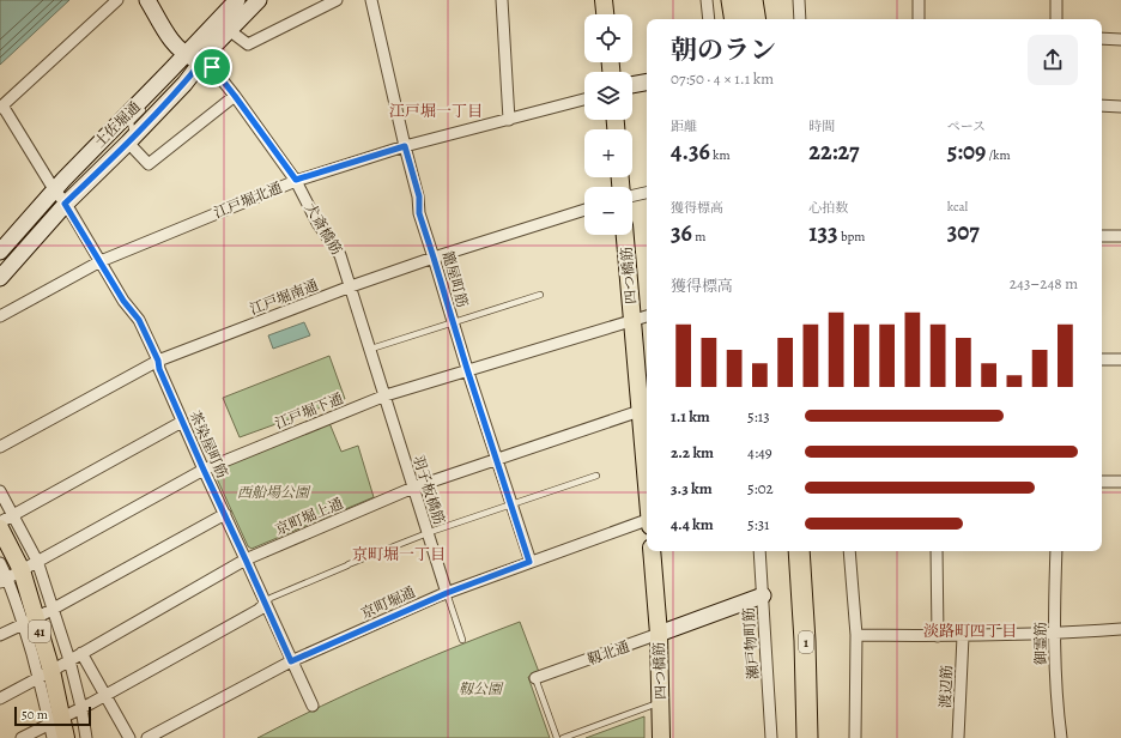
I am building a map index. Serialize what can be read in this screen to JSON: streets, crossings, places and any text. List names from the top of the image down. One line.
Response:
{"streets":{"highway":["1"],"main road":["四つ橋筋","41"],"street":["土佐堀通","江戸堀北通","犬斎橋筋","籠屋町筋","江戸堀南通","江戸堀下通","茶染屋町筋","羽子板橋筋","京町堀上通","京町堀通","瀬戸物町筋","御霊筋","靱北通","渡辺筋"]},"crossings":[["土佐堀通","犬斎橋筋"],["土佐堀通","茶染屋町筋"],["江戸堀北通","犬斎橋筋"],["江戸堀北通","籠屋町筋"],["江戸堀北通","茶染屋町筋"],["犬斎橋筋","江戸堀南通"],["犬斎橋筋","江戸堀下通"],["犬斎橋筋","羽子板橋筋"],["四つ橋筋","江戸堀下通"],["四つ橋筋","京町堀上通"],["四つ橋筋","靱北通"],["籠屋町筋","江戸堀南通"],["籠屋町筋","江戸堀下通"],["籠屋町筋","京町堀上通"],["籠屋町筋","京町堀通"],["江戸堀南通","茶染屋町筋"],["江戸堀下通","茶染屋町筋"],["江戸堀下通","羽子板橋筋"],["江戸堀下通","41"],["茶染屋町筋","京町堀上通"],["茶染屋町筋","京町堀通"],["羽子板橋筋","京町堀上通"],["羽子板橋筋","京町堀通"],["京町堀上通","41"],["瀬戸物町筋","靱北通"]],"districts":["江戸堀一丁目","京町堀一丁目","淡路町四丁目"],"parks":["西船場公園","靱公園"],"scale_bar":"50 m","page":{"map_buttons":["+","−"],"heading":["朝のラン","07:50 · 4 × 1.1 km"],"stats":[["距離","4.36 km"],["時間","22:27"],["ペース","5:09 /km"],["獲得標高","36 m"],["心拍数","133 bpm"],["kcal","307"]],"chart":["獲得標高","243–248 m"],"list":[{"name":"1.1 km","note":"5:13"},{"name":"2.2 km","note":"4:49"},{"name":"3.3 km","note":"5:02"},{"name":"4.4 km","note":"5:31"}],"scale":"50 m"}}
